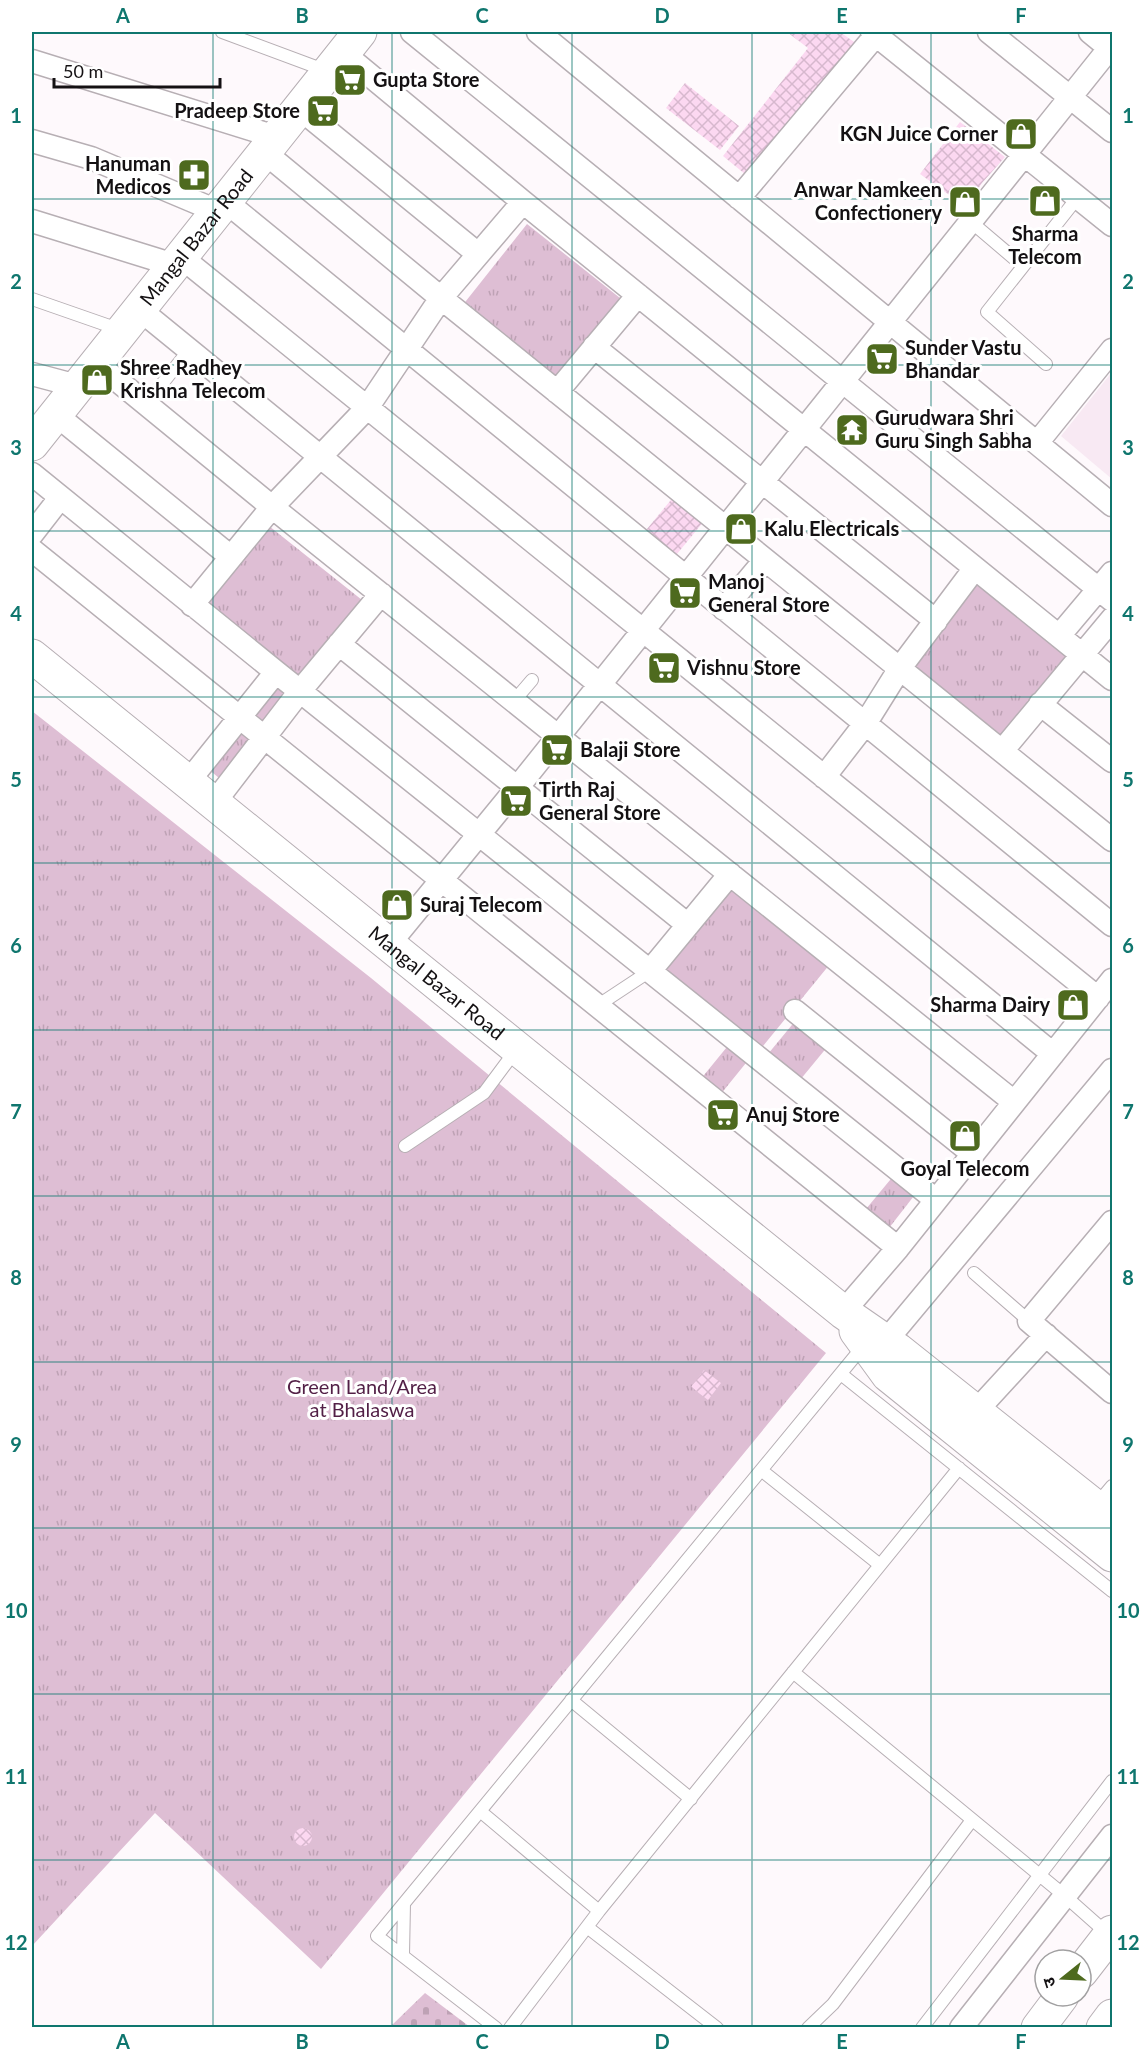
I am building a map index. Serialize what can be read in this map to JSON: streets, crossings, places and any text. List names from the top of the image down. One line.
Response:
{"streets":{"street":["Mangal Bazar Road"]},"parks":["Green Land/Area at Bhalaswa"],"places":{"supermarket":["Gupta Store","Pradeep Store","Sunder Vastu Bhandar","Manoj General Store","Vishnu Store","Balaji Store","Tirth Raj General Store","Anuj Store"],"shop":["KGN Juice Corner","Sharma Telecom","Anwar Namkeen Confectionery","Shree Radhey Krishna Telecom","Kalu Electricals","Suraj Telecom","Sharma Dairy","Goyal Telecom"],"pharmacy":["Hanuman Medicos"],"temple":["Gurudwara Shri Guru Singh Sabha"]},"scale_bar":"50 m","north":"left","grid":{"columns":["A","B","C","D","E","F"],"rows":["1","2","3","4","5","6","7","8","9","10","11","12"]}}
